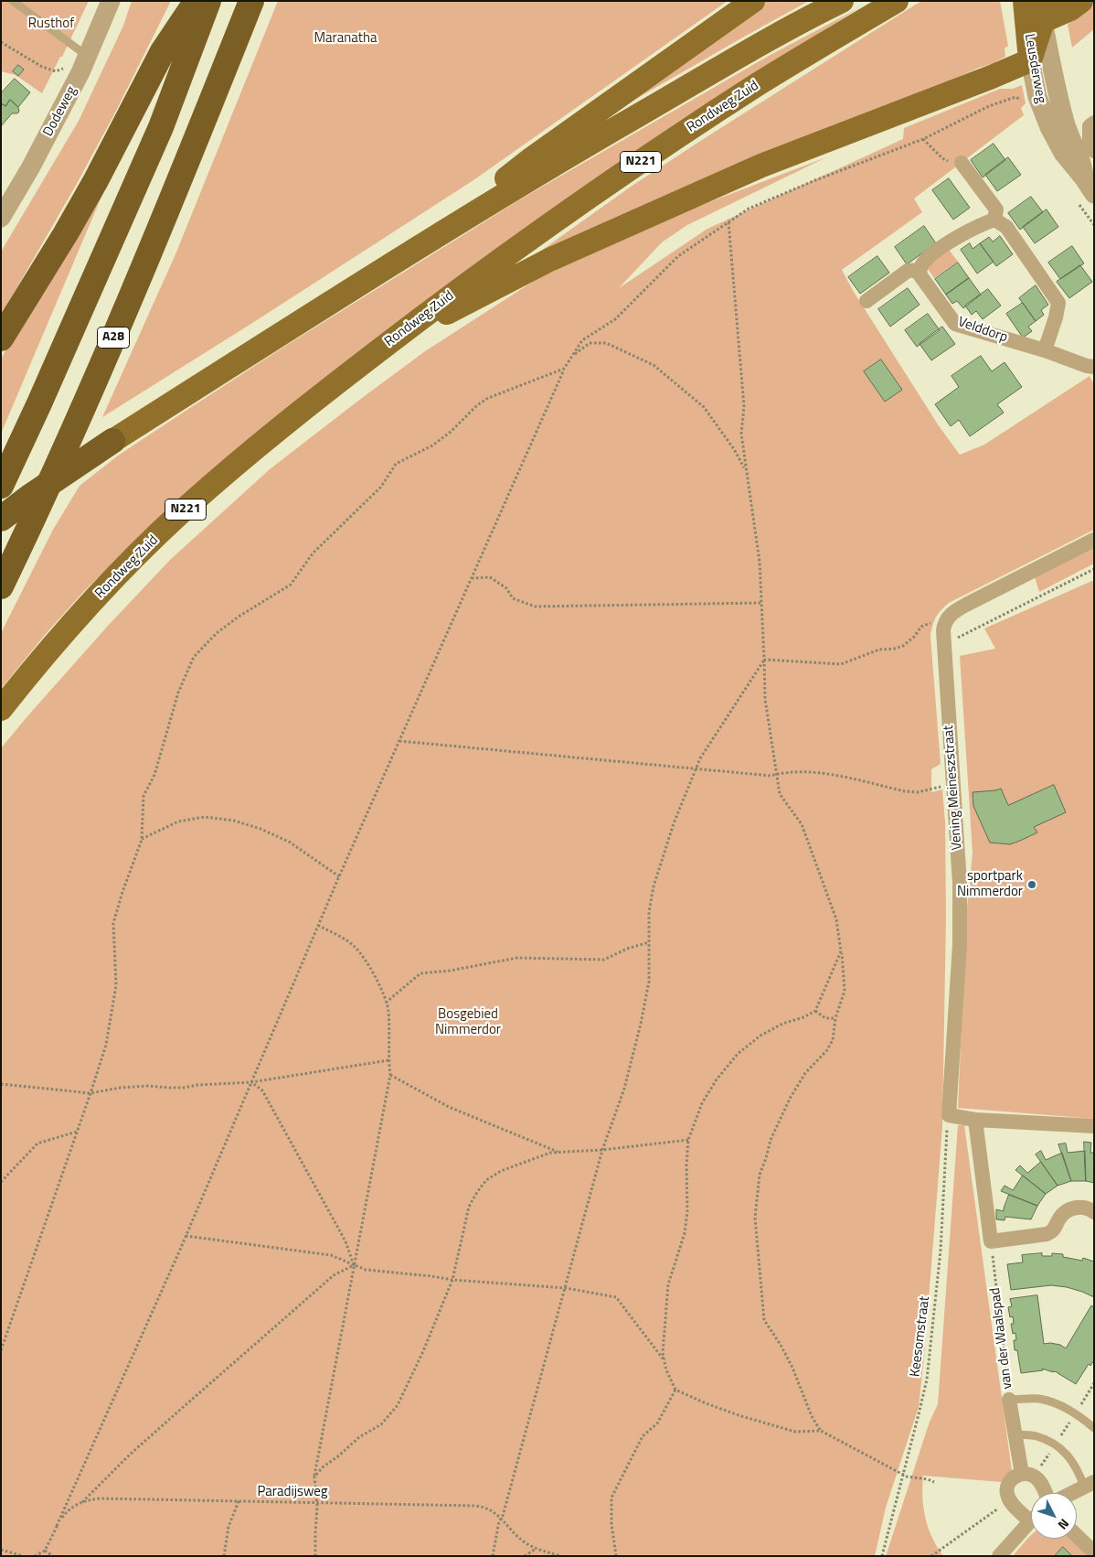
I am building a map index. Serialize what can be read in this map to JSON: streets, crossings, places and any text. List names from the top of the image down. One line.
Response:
{"streets":{"highway":["A28"],"main road":["Leusderweg","Rondweg Zuid","N221"],"street":["Dodeweg","Velddorp","Vening Meineszstraat","van der Waalspad"],"path":["Keesomstraat","Paradijsweg"]},"crossings":[["Leusderweg","N221"],["Rondweg Zuid","N221"],["Vening Meineszstraat","Keesomstraat"]],"parks":["Rusthof","Maranatha","Bosgebied Nimmerdor"],"places":["sportpark Nimmerdor"],"north":"bottom right"}
